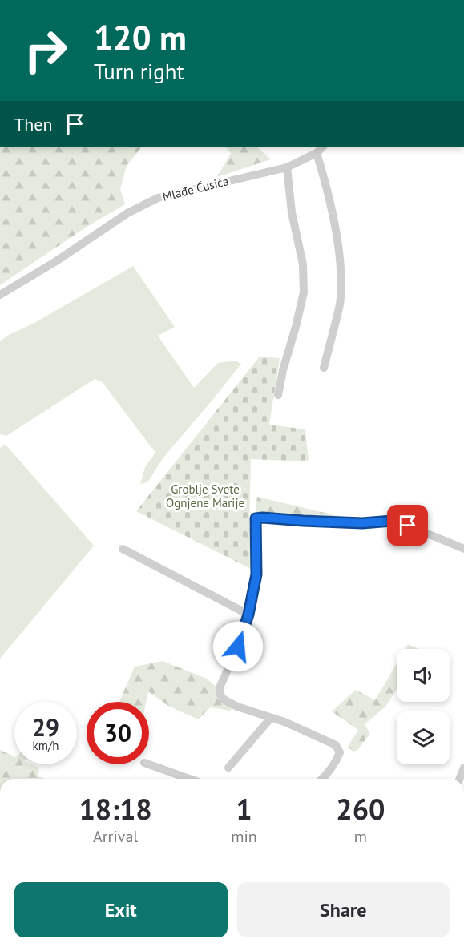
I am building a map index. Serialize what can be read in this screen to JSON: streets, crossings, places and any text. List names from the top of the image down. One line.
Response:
{"streets":{"street":["Mlađe Ćusića"]},"parks":["Groblje Svete Ognjene Marije"],"page":{"turn":["120 m","Turn right"],"then":"Then","speed":"29 km/h","limit":"30","eta":["18:18","Arrival","1","min","260","m"],"buttons":["Exit","Share"]}}
